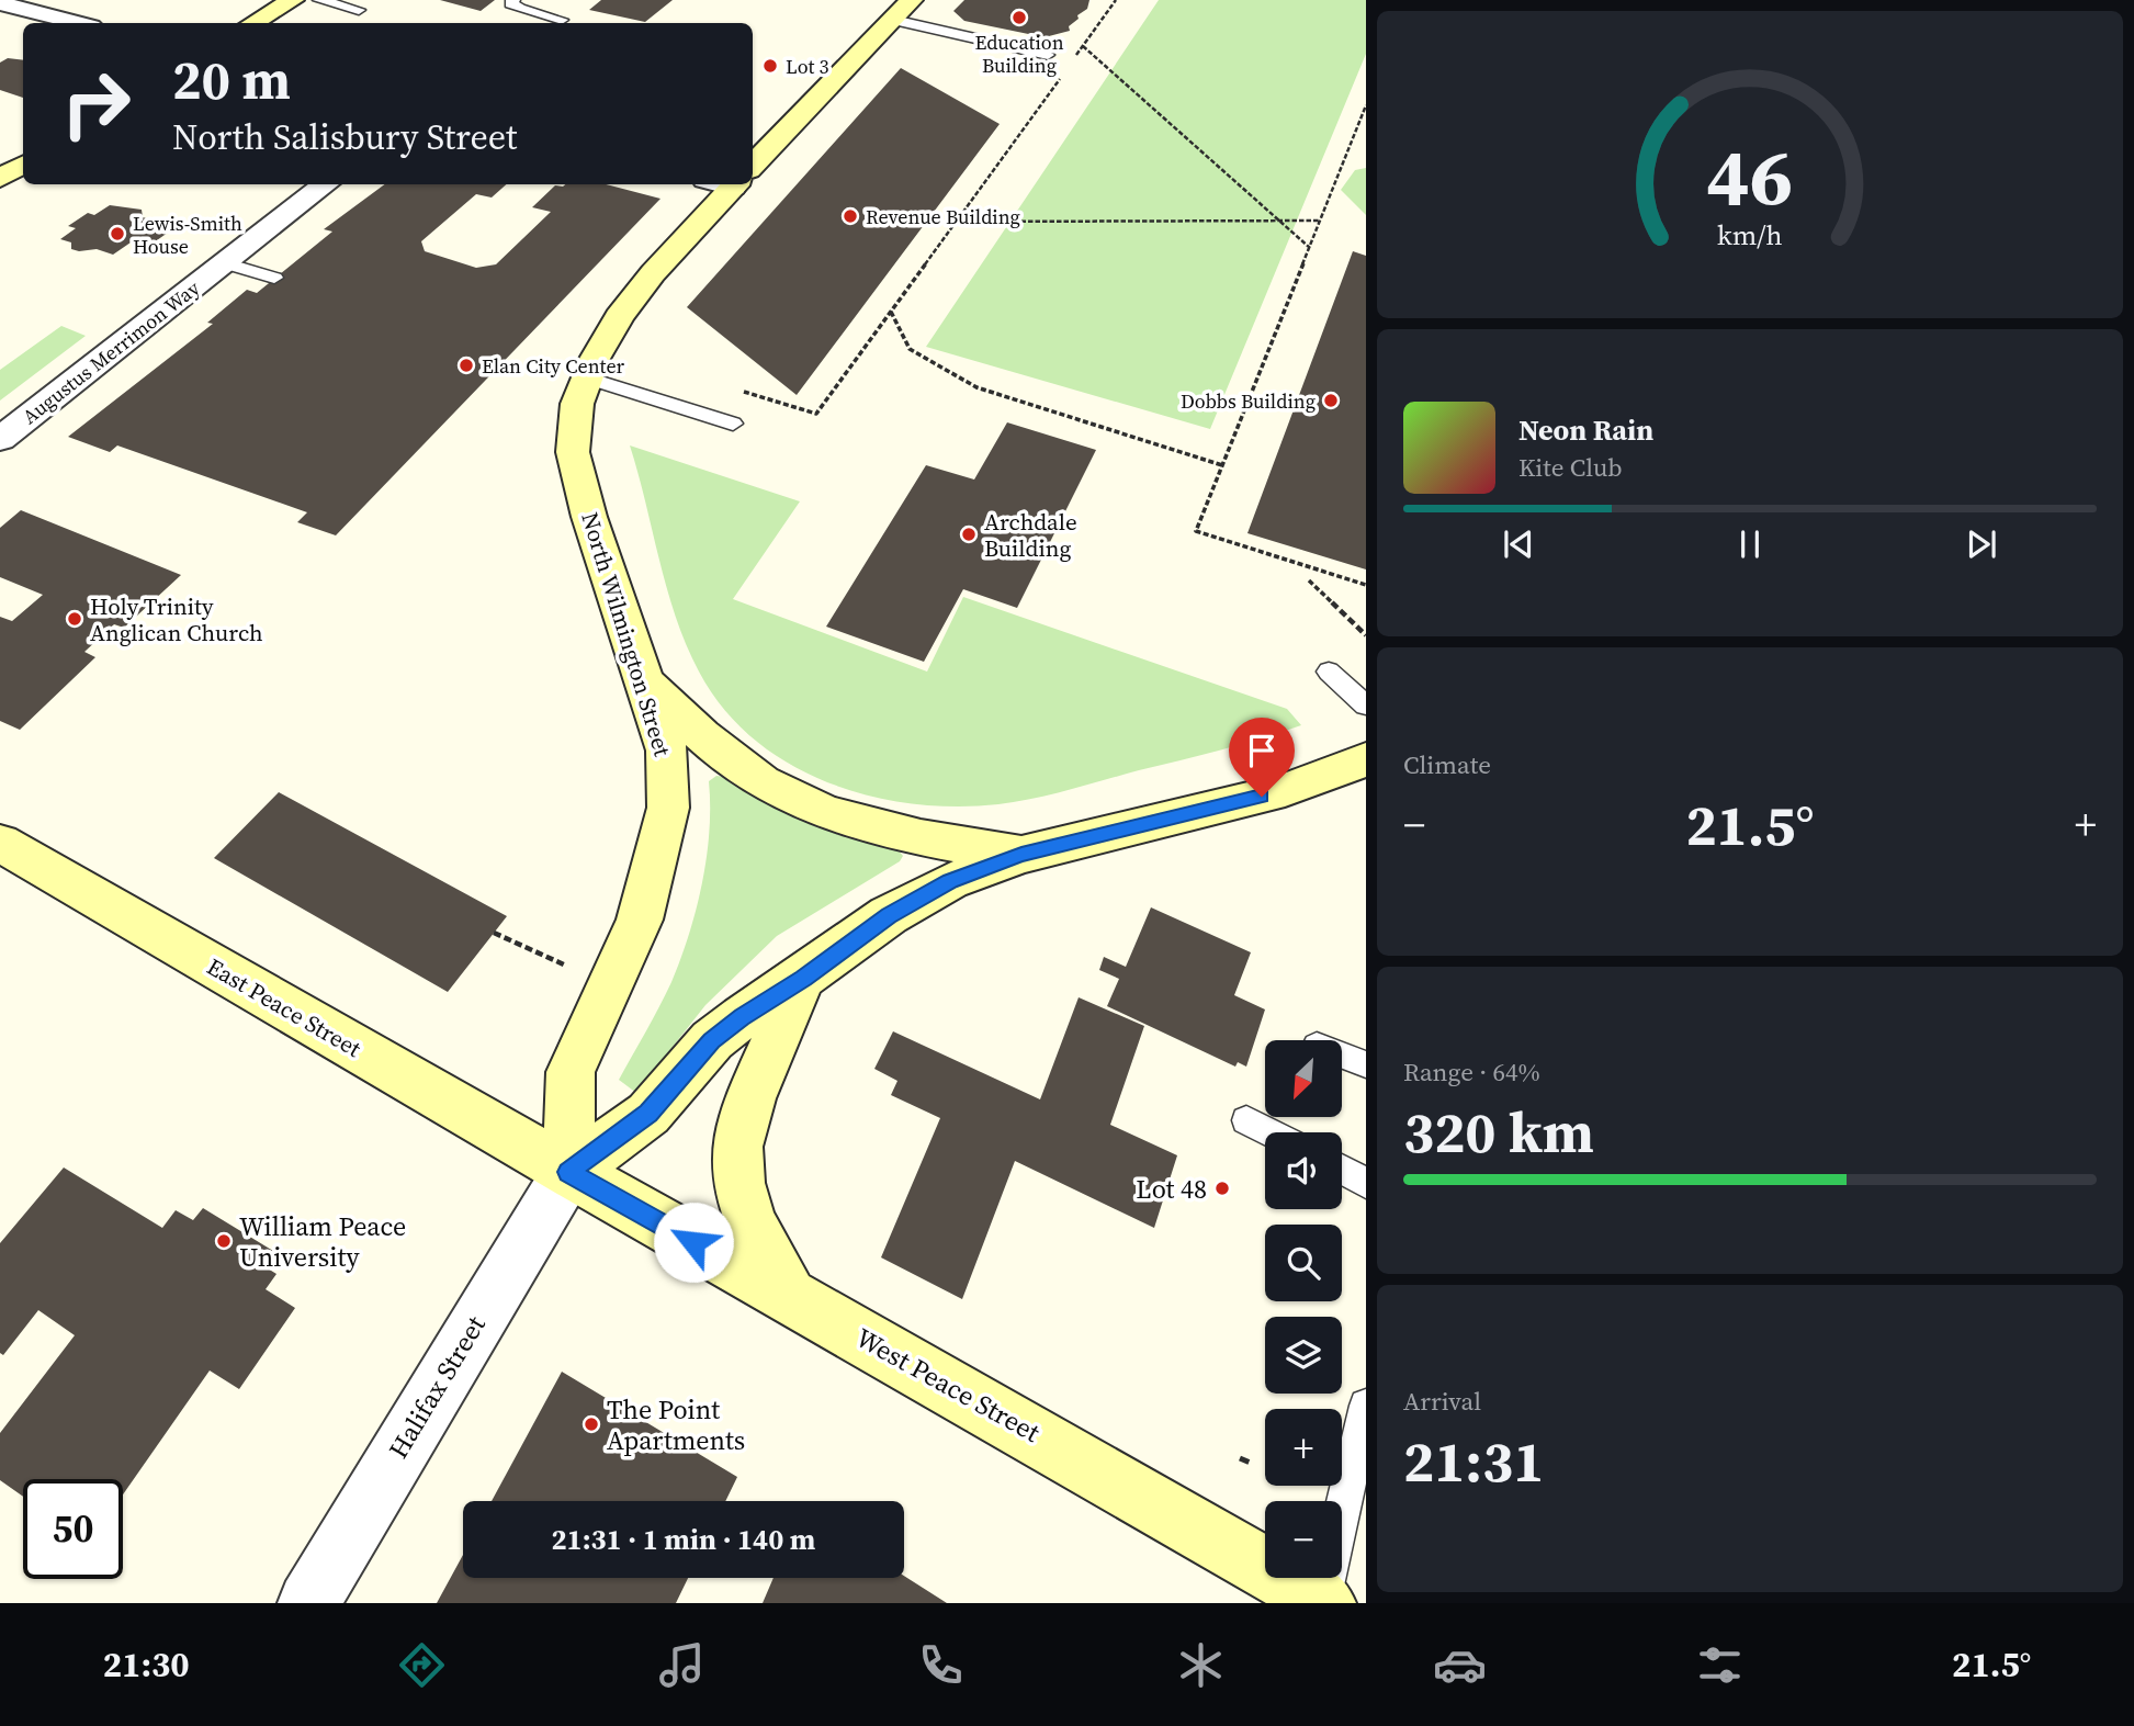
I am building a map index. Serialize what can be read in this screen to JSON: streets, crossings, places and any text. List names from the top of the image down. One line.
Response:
{"streets":{"main road":["North Wilmington Street","East Peace Street","West Peace Street"],"street":["Augustus Merrimon Way","Halifax Street"]},"crossings":[["North Wilmington Street","East Peace Street"],["North Wilmington Street","West Peace Street"],["North Wilmington Street","Halifax Street"],["East Peace Street","West Peace Street"],["East Peace Street","Halifax Street"],["West Peace Street","Halifax Street"]],"places":["Education Building","Lot 3","Revenue Building","Lewis-Smith House","Elan City Center","Dobbs Building","Archdale Building","Holy Trinity Anglican Church","Lot 48","William Peace University","The Point Apartments"],"north":"bottom left","page":{"turn":["20 m","North Salisbury Street"],"song":["Neon Rain","Kite Club"],"tile":["Climate",["Range · 64%","320 km"],["Arrival","21:31"]],"heat":["−","21.5°","+"],"map_buttons":["+","−"],"limit":"50","trip":"21:31 · 1 min · 140 m","tabs":["21:30","21.5°"],"gauge":["46","km/h"]}}
